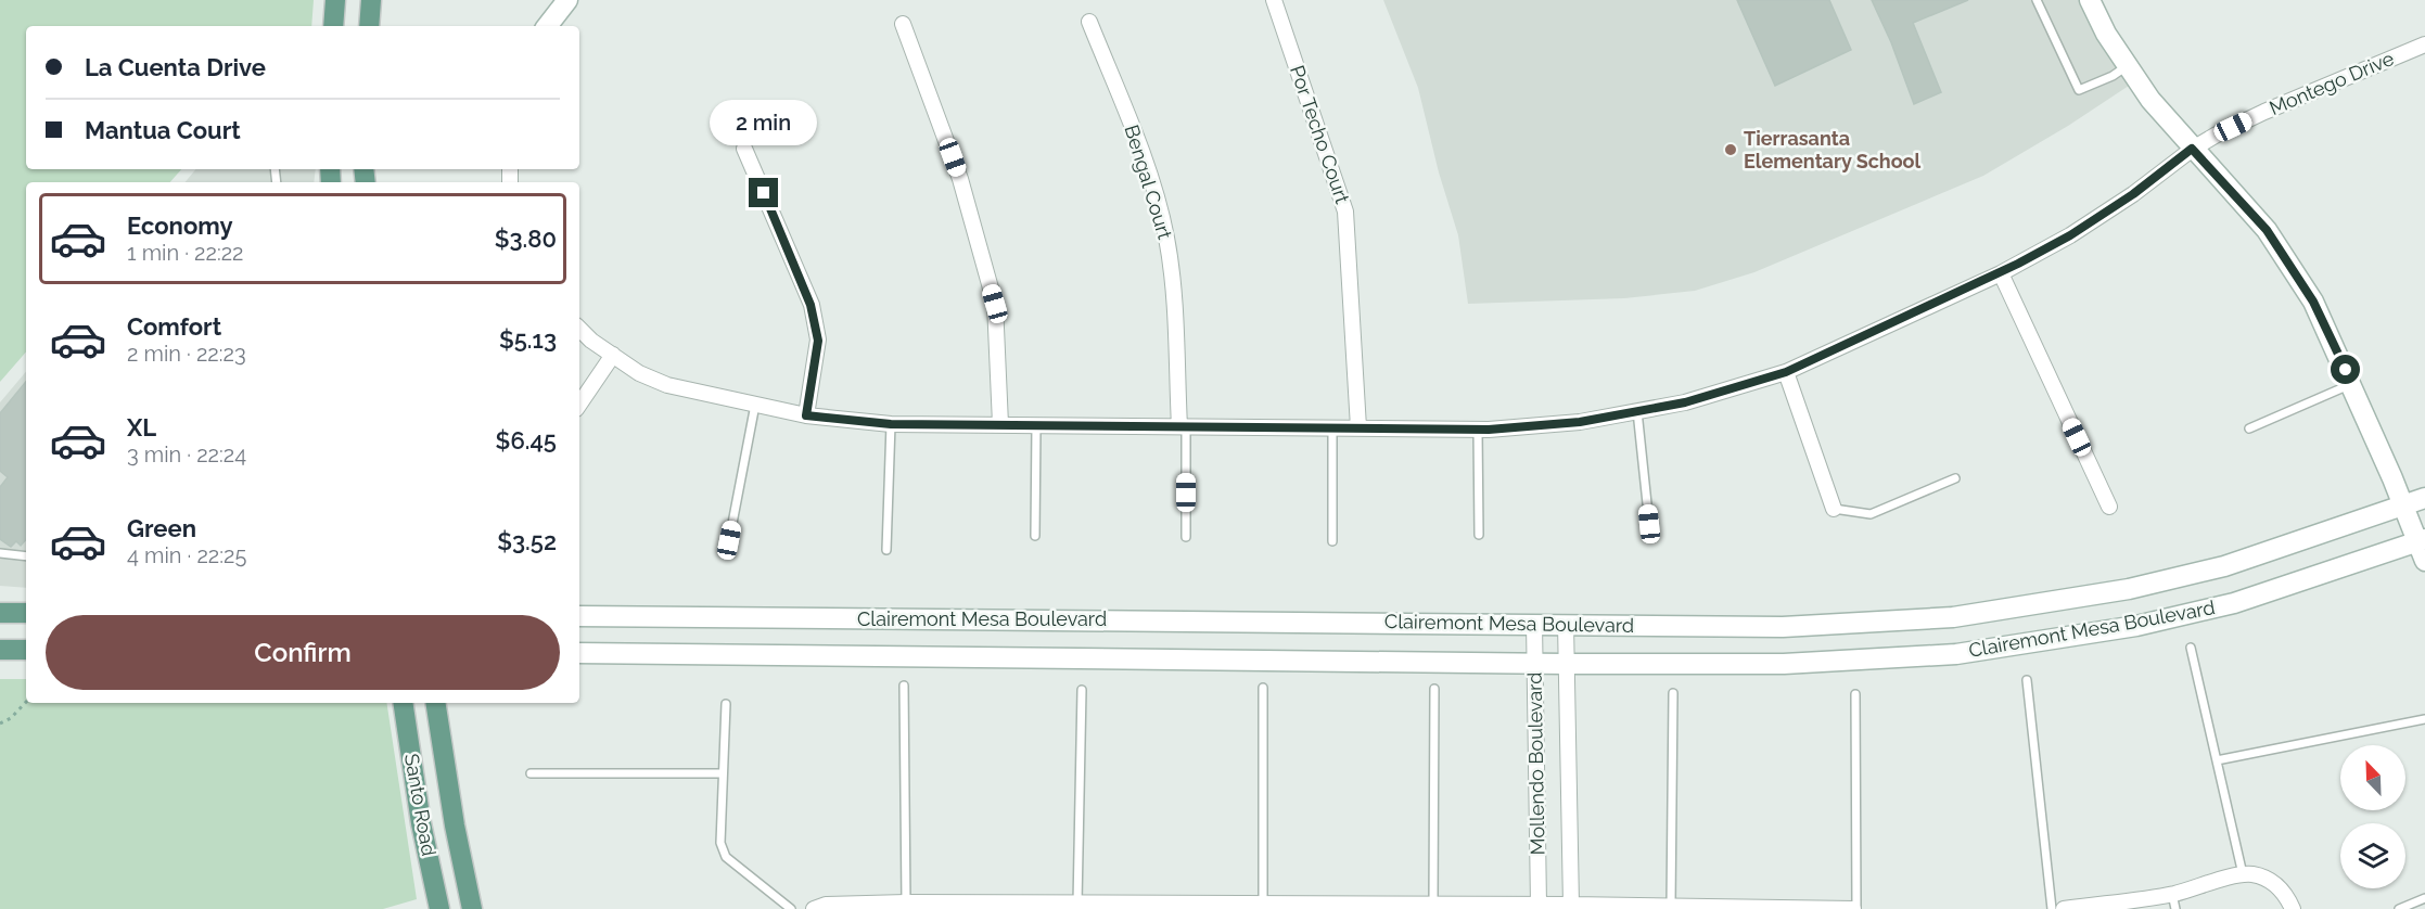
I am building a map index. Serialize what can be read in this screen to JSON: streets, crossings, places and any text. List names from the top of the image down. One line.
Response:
{"streets":{"main road":["Clairemont Mesa Boulevard","Santo Road"],"street":["Montego Drive","Por Techo Court","Bengal Court","Mollendo Boulevard"]},"crossings":[["Montego Drive","Por Techo Court"],["Montego Drive","Bengal Court"],["Clairemont Mesa Boulevard","Mollendo Boulevard"]],"places":["Tierrasanta Elementary School"],"north":"top left","page":{"banner":["La Cuenta Drive","Mantua Court"],"bubble":"2 min","list":[{"name":"Economy","note":"1 min · 22:22","value":"$3.80"},{"name":"Comfort","note":"2 min · 22:23","value":"$5.13"},{"name":"XL","note":"3 min · 22:24","value":"$6.45"},{"name":"Green","note":"4 min · 22:25","value":"$3.52"}],"buttons":"Confirm"}}
